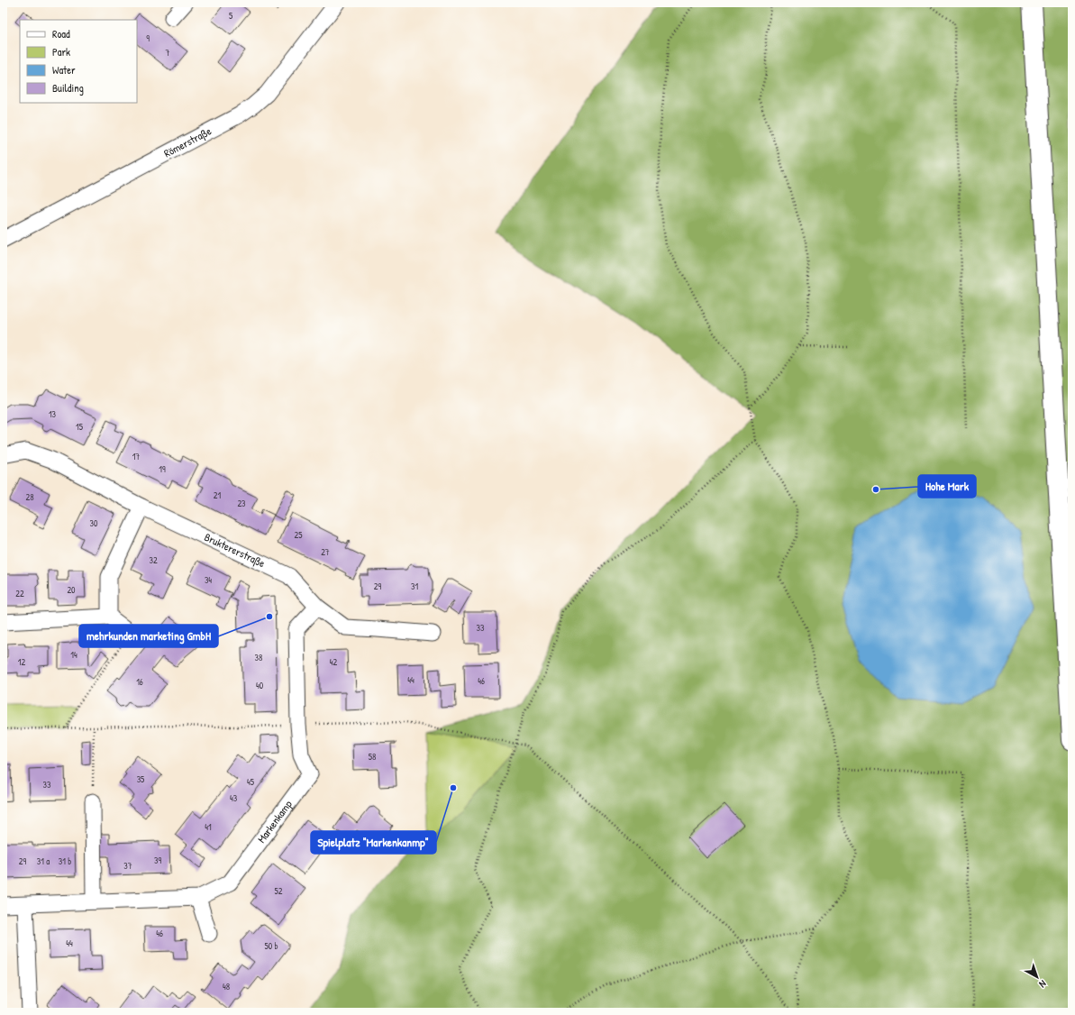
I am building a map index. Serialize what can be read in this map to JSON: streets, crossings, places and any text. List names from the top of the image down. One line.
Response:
{"streets":{"street":["Römerstraße","Bruktererstraße","Markenkamp"]},"places":["Hohe Mark","mehrkunden marketing GmbH","Spielplatz \"Markenkanmp\""],"house_numbers":["5","9","7","13","15","17","19","21","28","23","30","25","27","32","34","29","31","20","22","33","14","38","12","42","44","46","16","40","58","35","45","33","43","41","39","29","31 a","31 b","37","52","46","44","50 b","48"],"legend":["Road","Park","Water","Building"],"north":"bottom right"}
